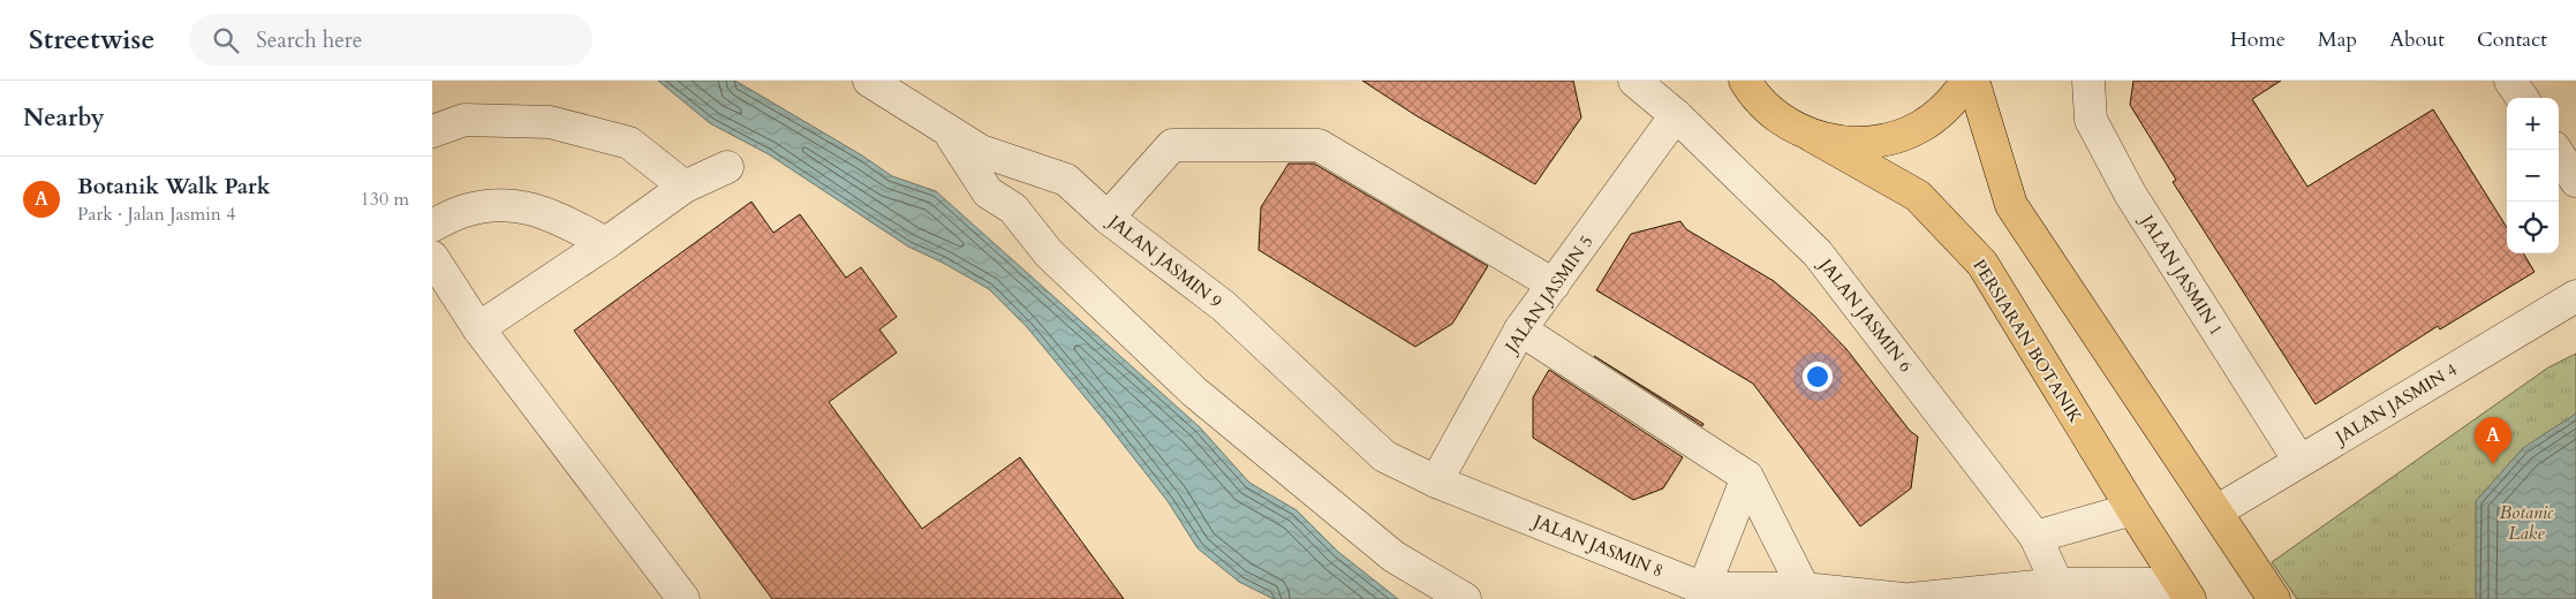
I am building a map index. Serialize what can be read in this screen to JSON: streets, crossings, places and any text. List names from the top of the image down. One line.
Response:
{"streets":{"main road":["PERSIARAN BOTANIK"],"street":["JALAN JASMIN 9","JALAN JASMIN 1","JALAN JASMIN 5","JALAN JASMIN 6","JALAN JASMIN 4","JALAN JASMIN 8"]},"crossings":[["JALAN JASMIN 9","JALAN JASMIN 5"],["JALAN JASMIN 9","JALAN JASMIN 8"],["JALAN JASMIN 1","JALAN JASMIN 4"],["JALAN JASMIN 5","JALAN JASMIN 6"],["JALAN JASMIN 5","JALAN JASMIN 8"]],"water":["Botanic Lake"],"page":{"header":"Streetwise","search":"Search here","nav":["Home","Map","About","Contact"],"heading":"Nearby","map_buttons":["+","−"],"list":[{"mark":"A","name":"Botanik Walk Park","note":"Park · Jalan Jasmin 4","value":"130 m"}],"pins":"A"}}
